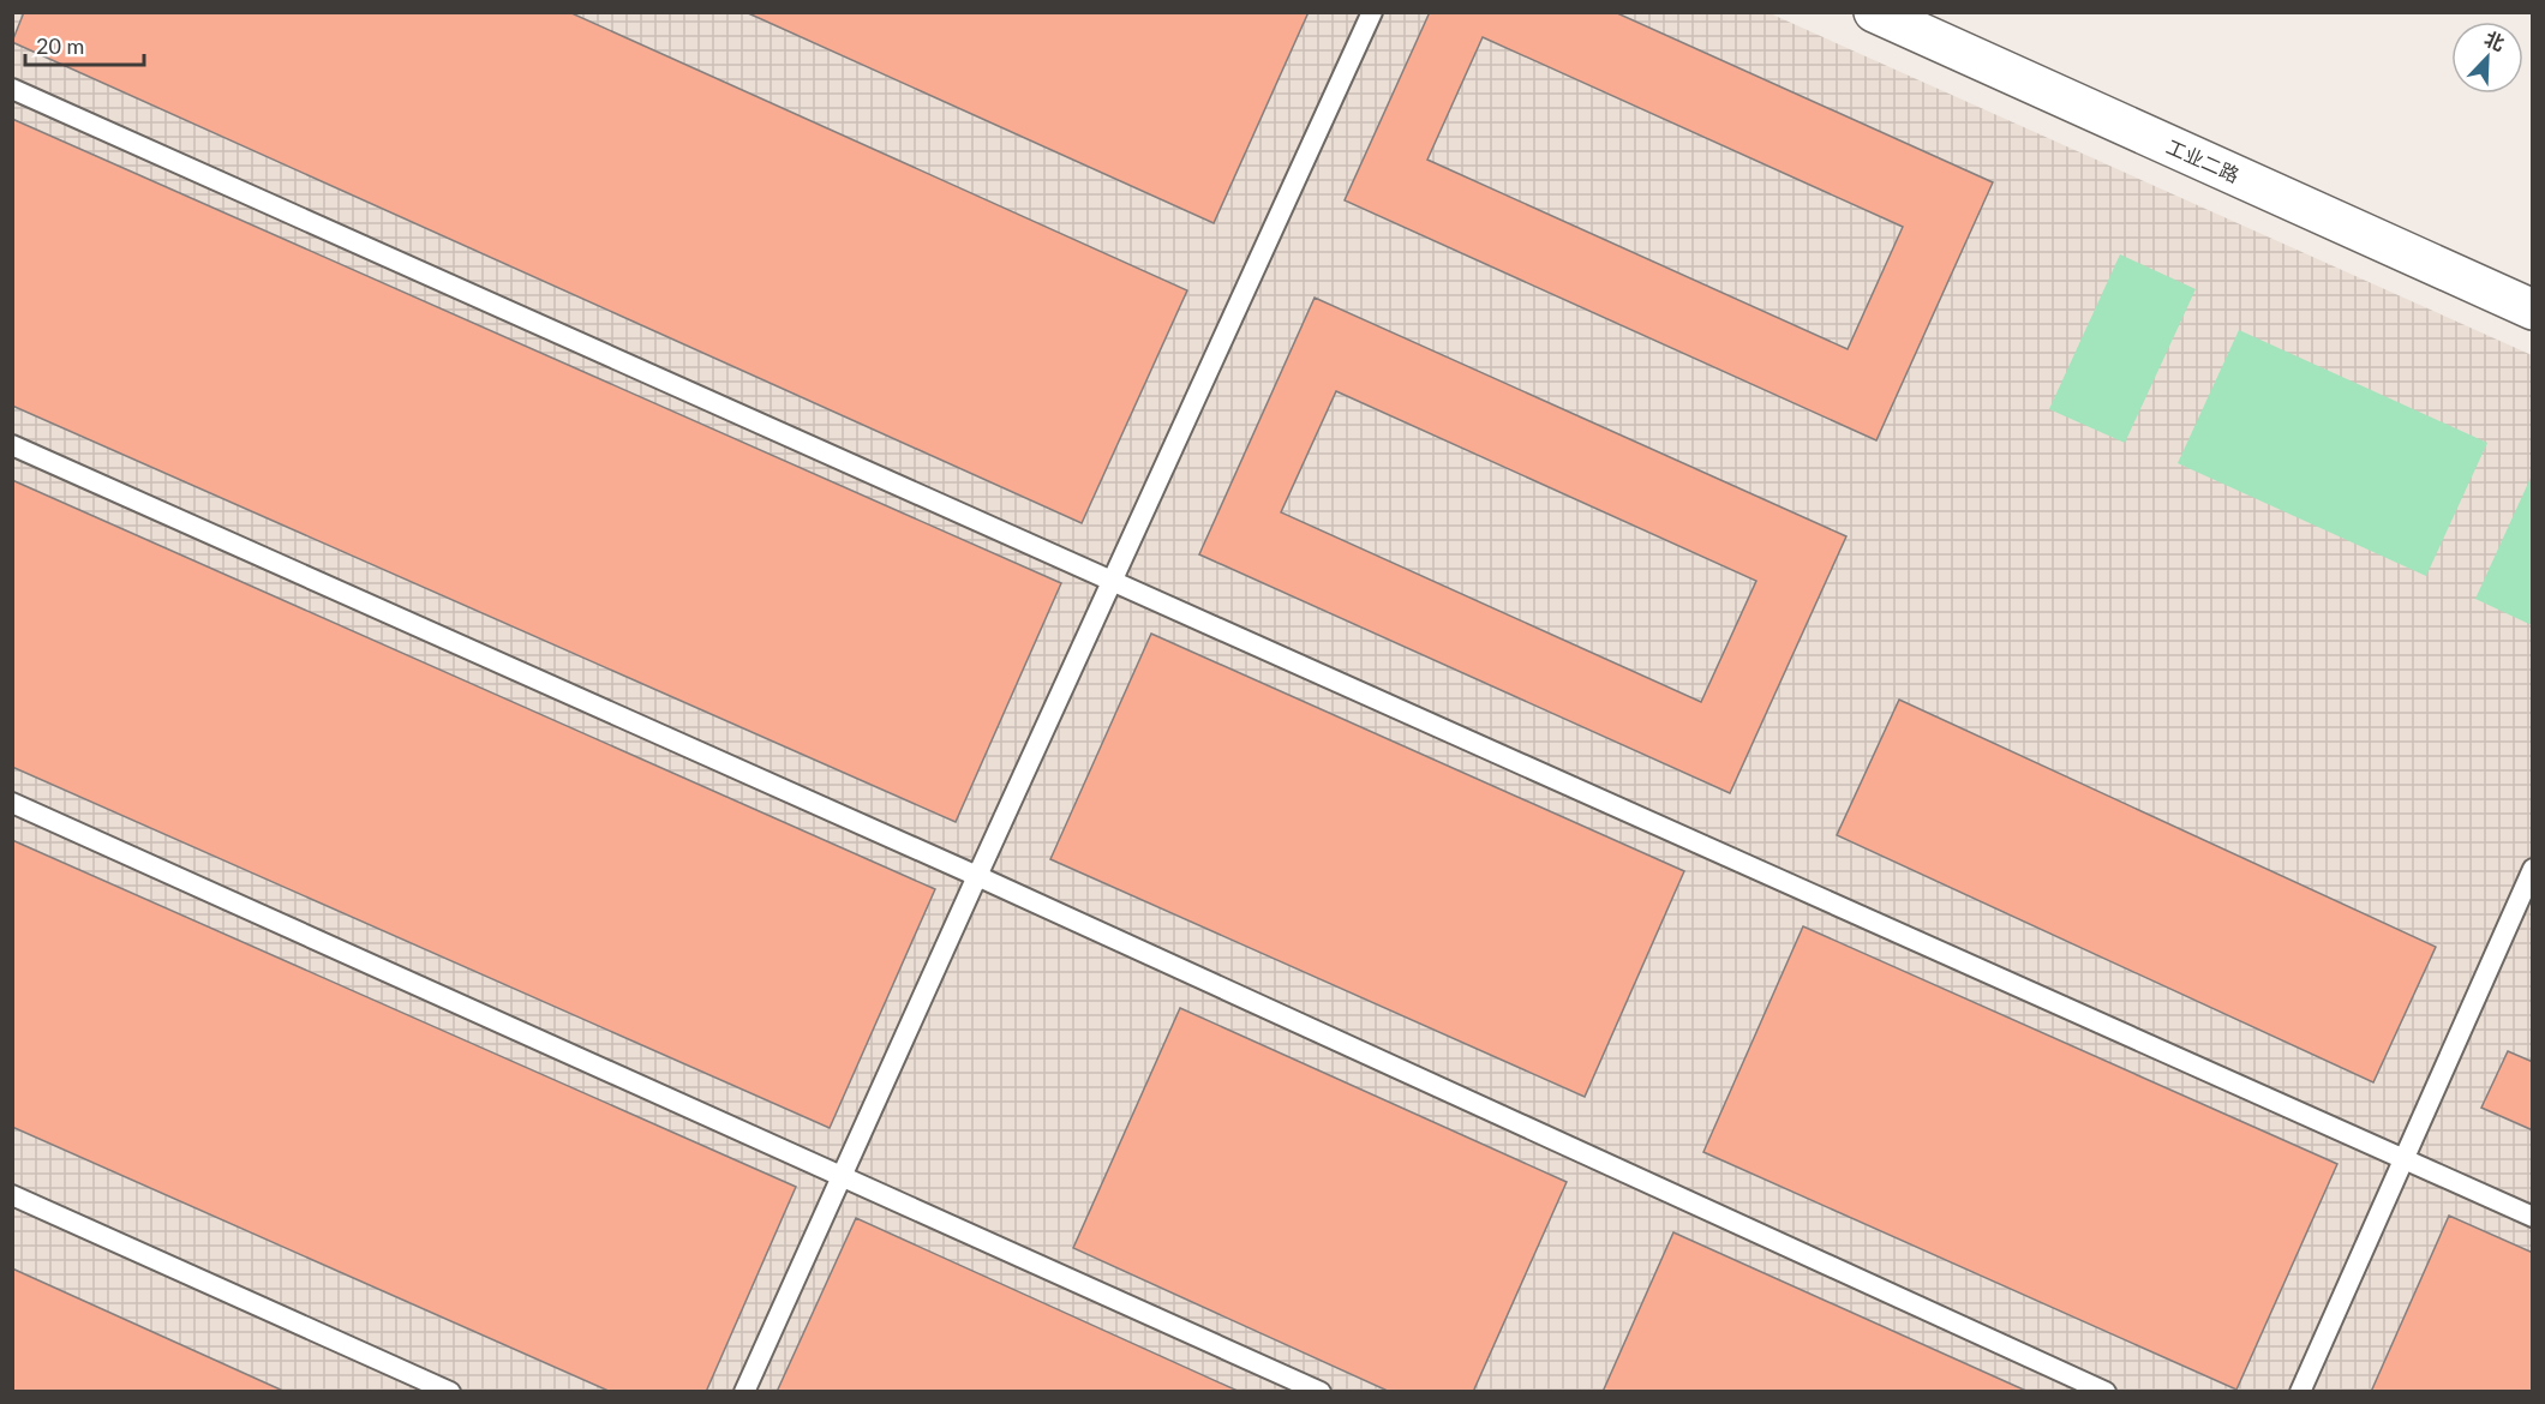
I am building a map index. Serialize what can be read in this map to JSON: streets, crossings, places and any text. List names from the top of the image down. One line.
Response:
{"streets":{"street":["工业二路"]},"scale_bar":"20 m","north":"top right"}
